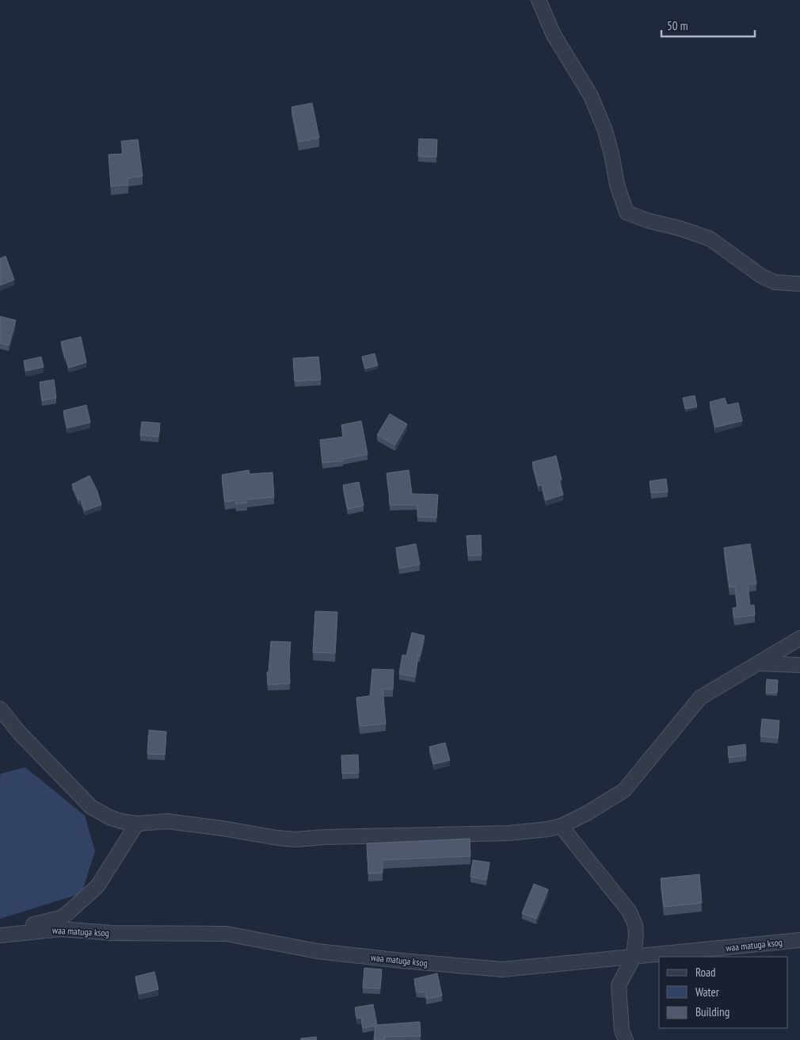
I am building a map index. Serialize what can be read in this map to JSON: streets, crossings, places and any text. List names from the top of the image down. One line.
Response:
{"streets":{"street":["waa matuga ksog"]},"legend":["Road","Water","Building"],"scale_bar":"50 m"}
